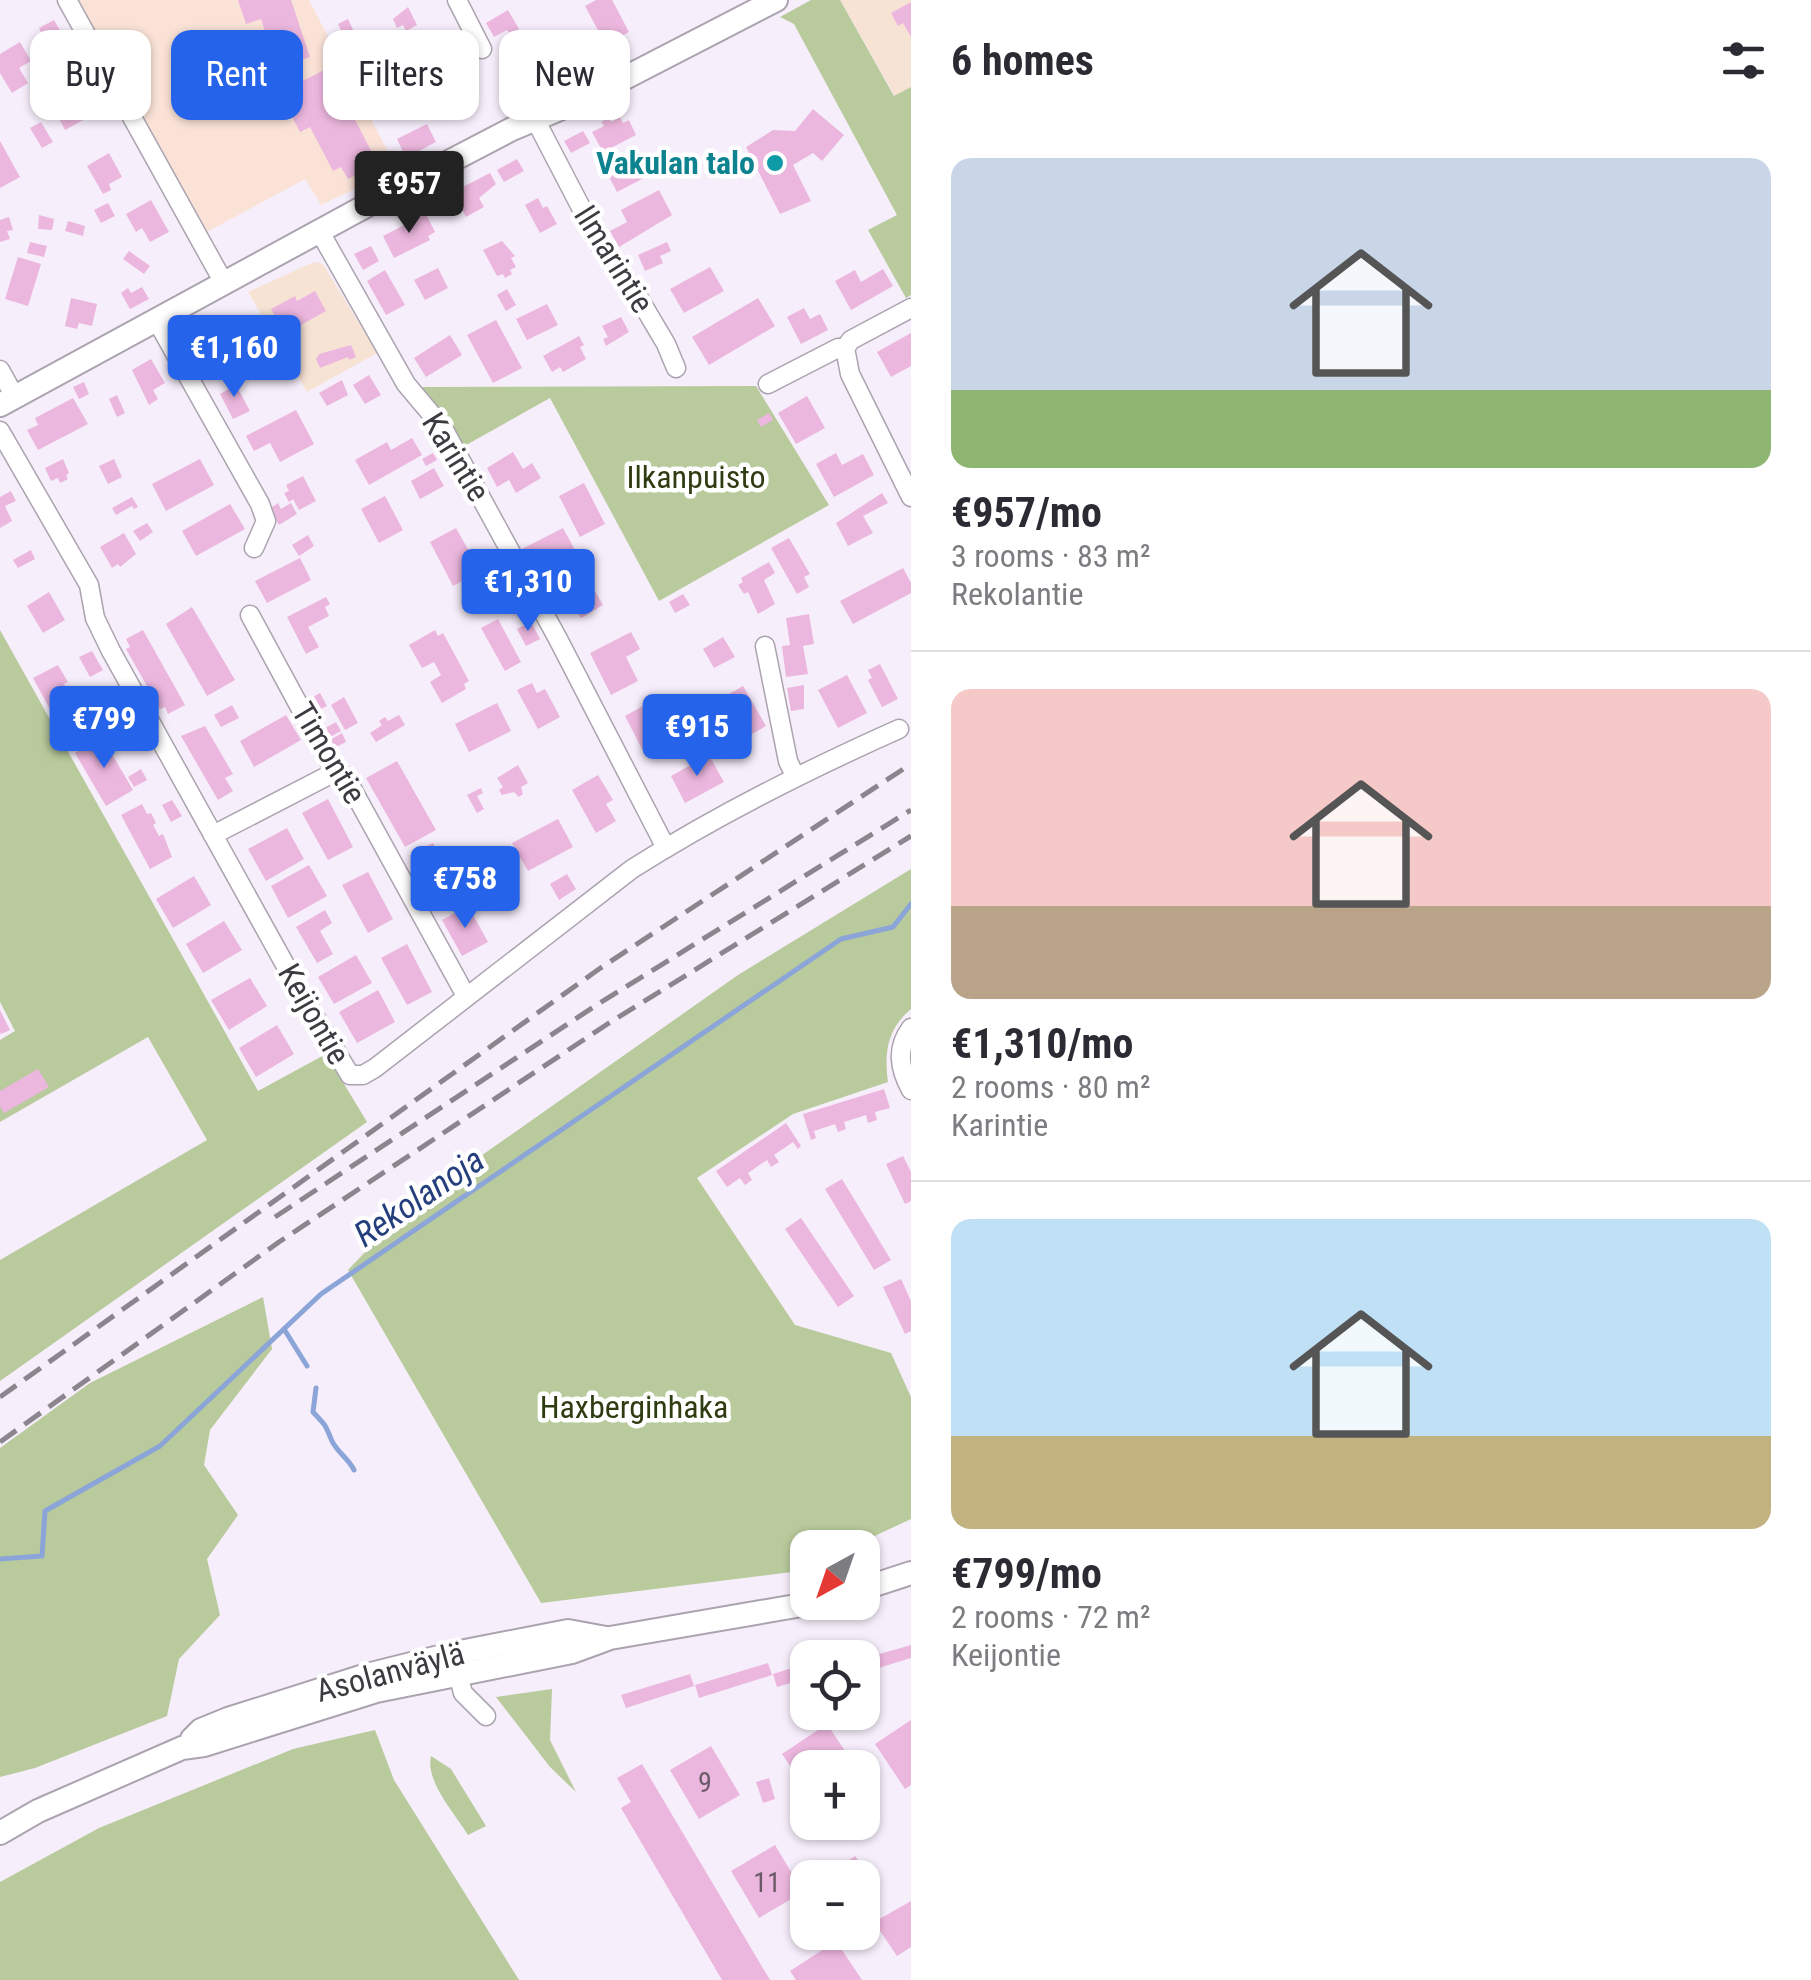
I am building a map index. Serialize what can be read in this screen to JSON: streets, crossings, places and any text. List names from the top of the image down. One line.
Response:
{"streets":{"main road":["Asolanväylä"],"street":["Ilmarintie","Karintie","Timontie","Keijontie"]},"crossings":[["Karintie","Keijontie"],["Timontie","Keijontie"]],"water":["Rekolanoja"],"parks":["Ilkanpuisto","Haxberginhaka"],"places":["Vakulan talo"],"house_numbers":["9","11"],"north":"bottom left","page":{"heading":"6 homes","chip":["Buy","Rent","Filters","New"],"list":[{"name":"€957/mo","note":"3 rooms · 83 m² · Rekolantie"},{"name":"€1,310/mo","note":"2 rooms · 80 m² · Karintie"},{"name":"€799/mo","note":"2 rooms · 72 m² · Keijontie"}],"price":["€957","€1,160","€1,310","€799","€915","€758"],"map_buttons":["+","−"]}}
